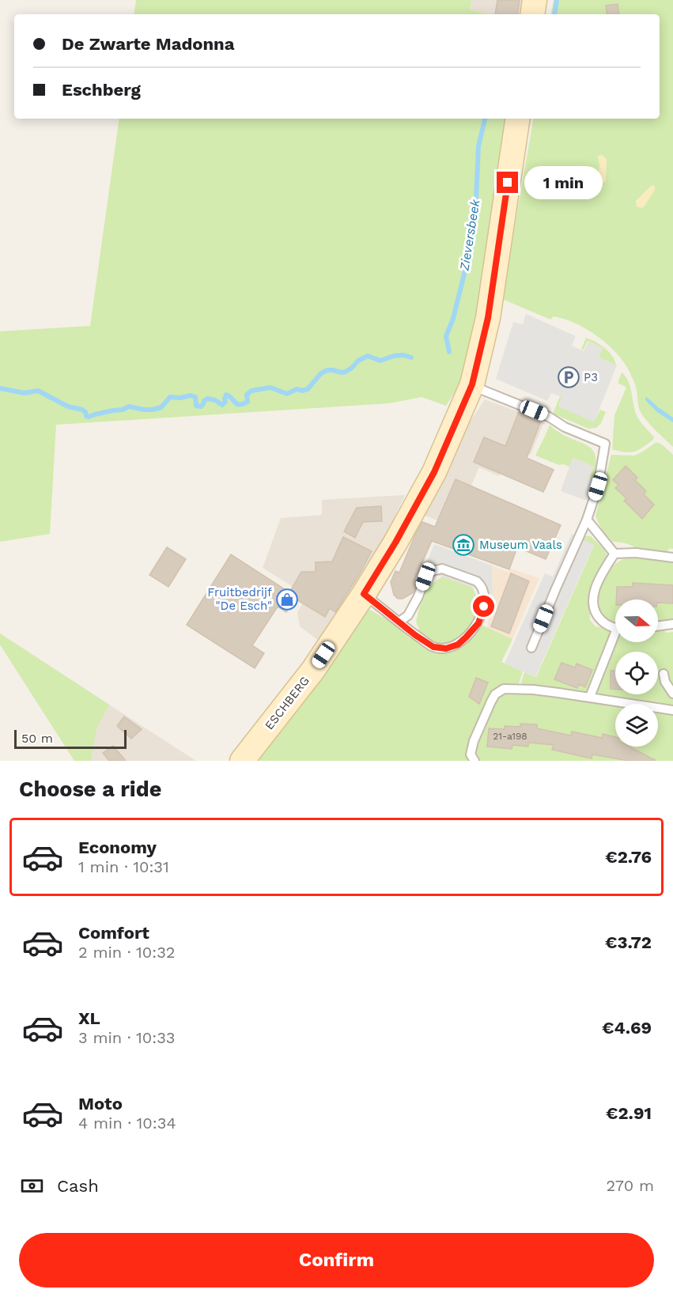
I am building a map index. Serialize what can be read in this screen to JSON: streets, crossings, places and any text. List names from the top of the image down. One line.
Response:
{"streets":{"street":["ESCHBERG"]},"water":["Zieversbeek"],"places":{"parking":["P3"],"museum":["Museum Vaals"],"shop":["Fruitbedrijf \"De Esch\""]},"house_numbers":["21-a198"],"scale_bar":"50 m","north":"right","page":{"banner":["De Zwarte Madonna","Eschberg"],"bubble":"1 min","scale":"50 m","heading":"Choose a ride","list":[{"name":"Economy","note":"1 min · 10:31","value":"€2.76"},{"name":"Comfort","note":"2 min · 10:32","value":"€3.72"},{"name":"XL","note":"3 min · 10:33","value":"€4.69"},{"name":"Moto","note":"4 min · 10:34","value":"€2.91"}],"pay":["Cash","270 m"],"buttons":"Confirm"}}
